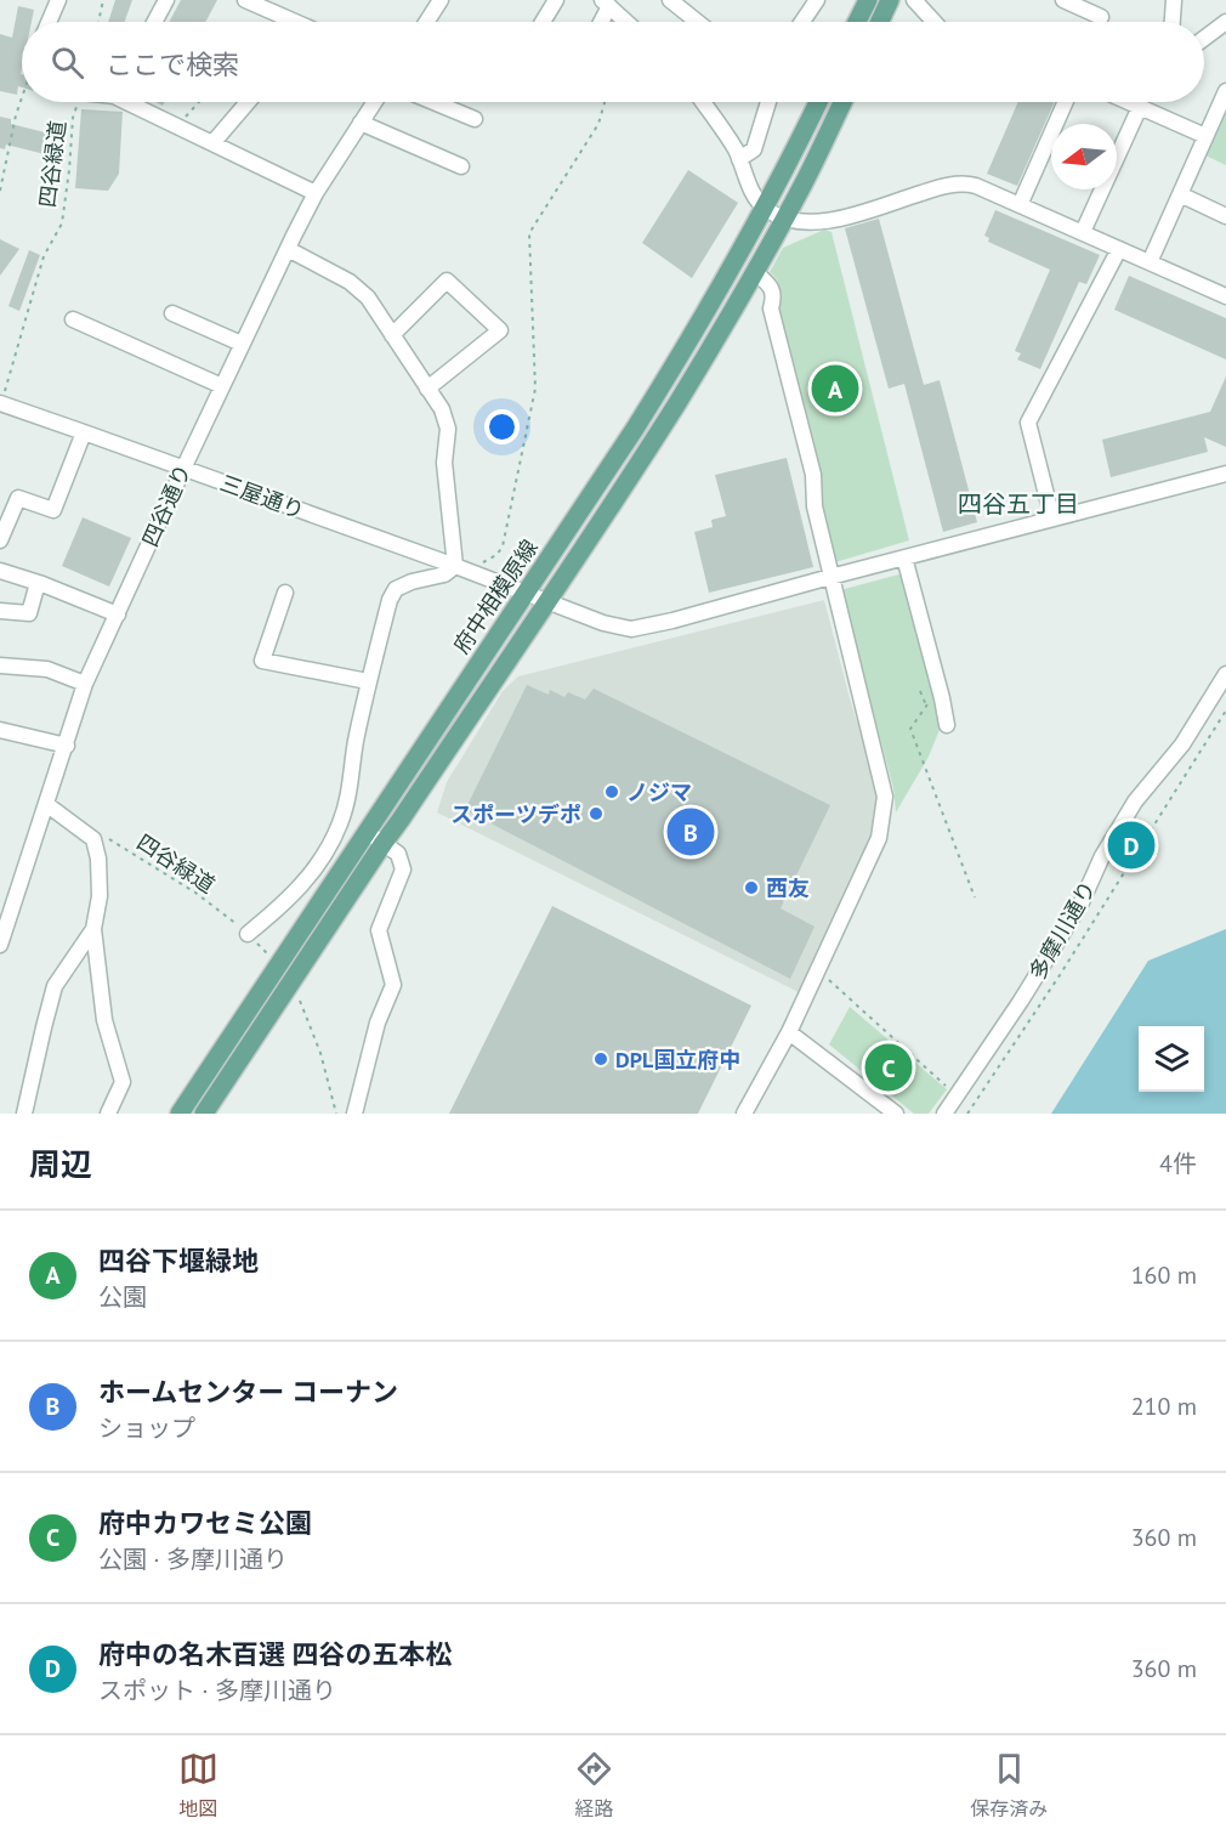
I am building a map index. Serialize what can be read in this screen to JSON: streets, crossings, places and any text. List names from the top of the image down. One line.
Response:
{"streets":{"main road":["府中相模原線"],"street":["三屋通り","四谷通り","多摩川通り"],"path":["四谷緑道"]},"crossings":[["四谷緑道","三屋通り"],["四谷緑道","府中相模原線"],["三屋通り","四谷通り"],["三屋通り","府中相模原線"]],"districts":["四谷五丁目"],"places":["ノジマ","スポーツデポ","西友","DPL国立府中"],"north":"left","page":{"search":"ここで検索","pins":["A","B","D","C"],"heading":["周辺","4件"],"list":[{"mark":"A","name":"四谷下堰緑地","note":"公園","value":"160 m"},{"mark":"B","name":"ホームセンター コーナン","note":"ショップ","value":"210 m"},{"mark":"C","name":"府中カワセミ公園","note":"公園 · 多摩川通り","value":"360 m"},{"mark":"D","name":"府中の名木百選 四谷の五本松","note":"スポット · 多摩川通り","value":"360 m"}],"nav":["地図","経路","保存済み"]}}
